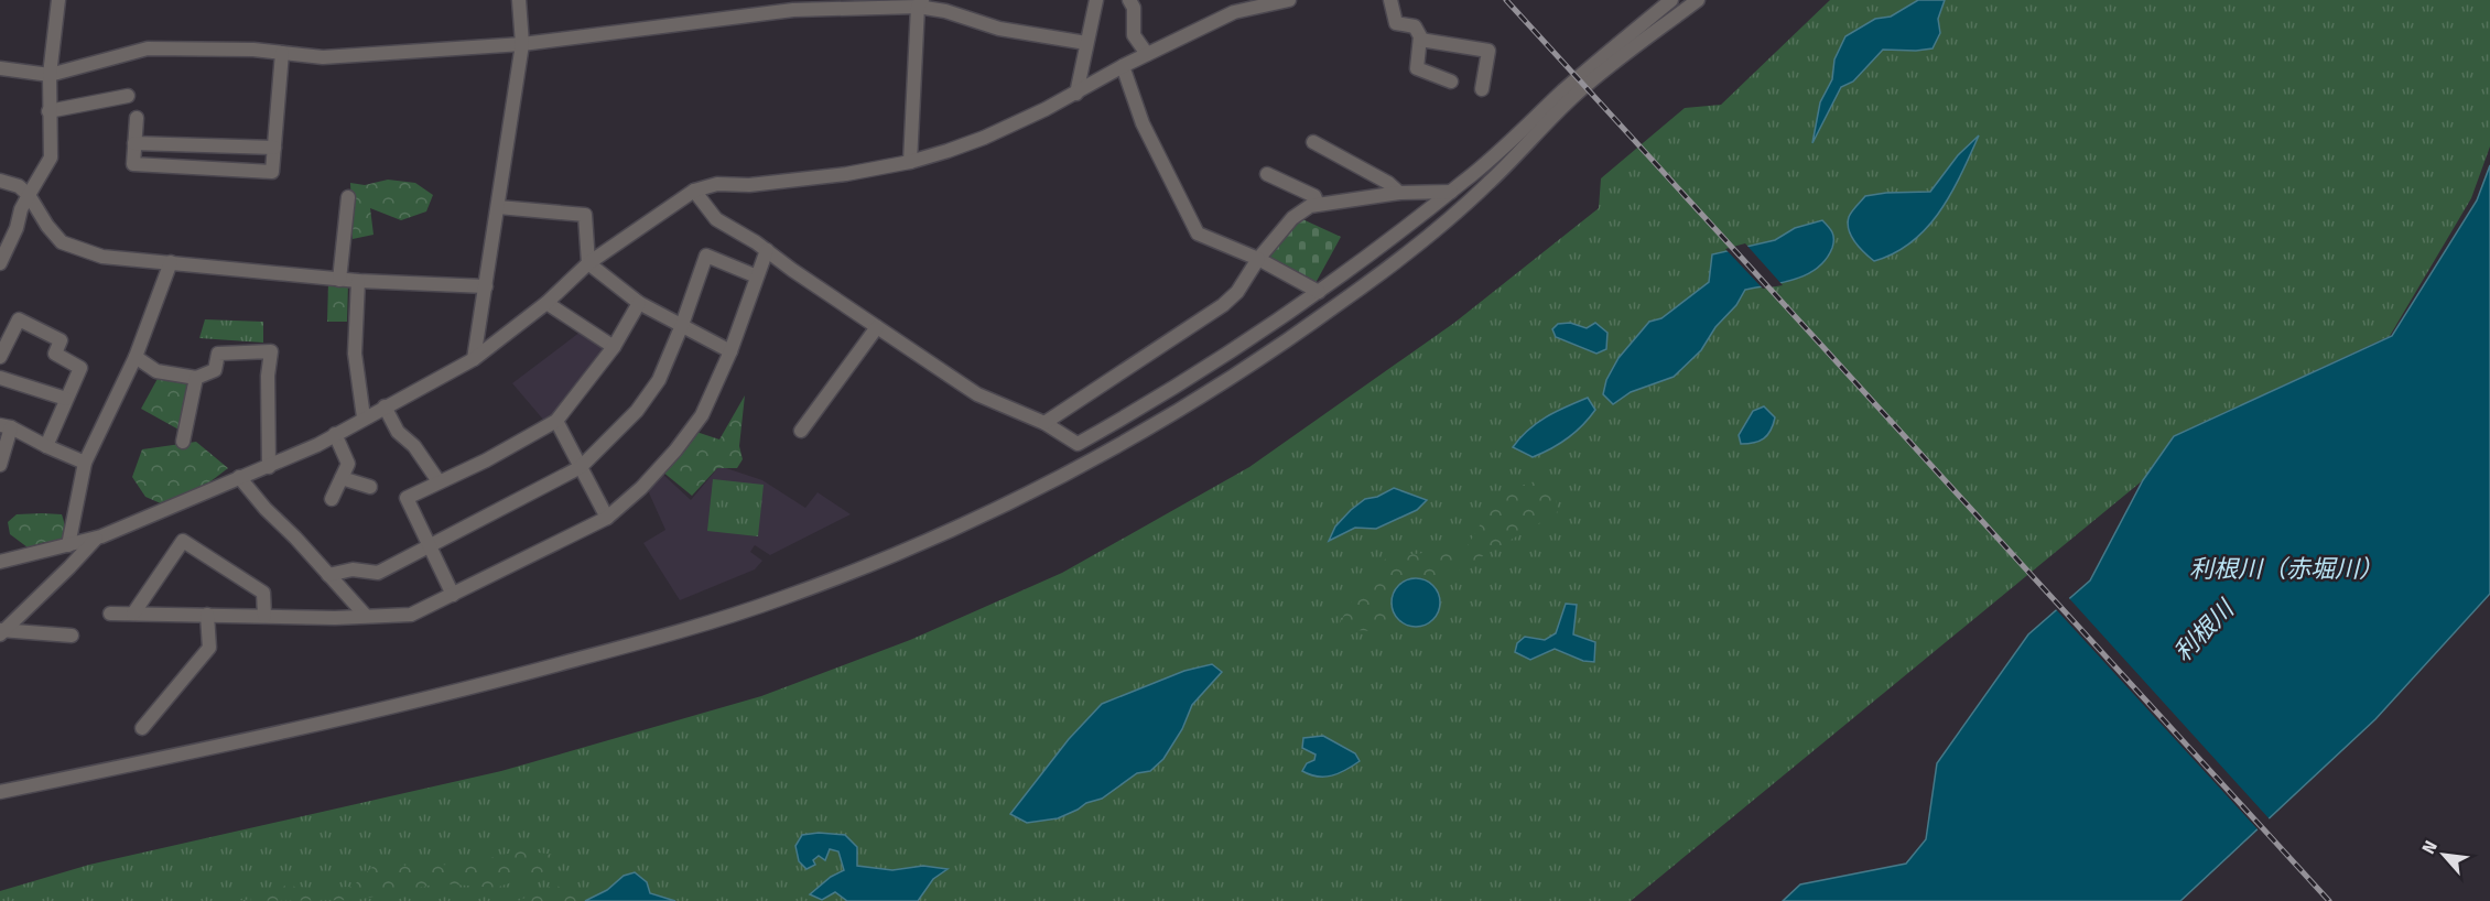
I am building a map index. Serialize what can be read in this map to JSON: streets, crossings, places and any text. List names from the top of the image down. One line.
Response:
{"water":["利根川（赤堀川）","利根川"],"north":"top left"}
